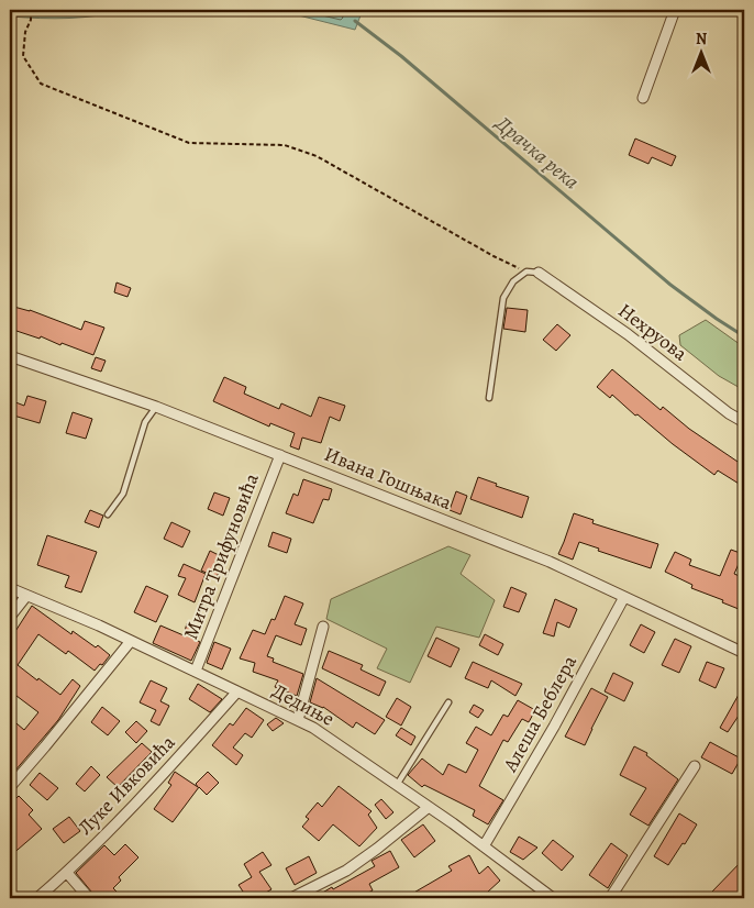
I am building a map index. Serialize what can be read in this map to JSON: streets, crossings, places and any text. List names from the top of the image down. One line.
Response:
{"streets":{"street":["Нехруова","Ивана Гошњака","Митра Трифуновића","Дедиње","Алеша Беблера","Луке Ивковића"]},"crossings":[["Ивана Гошњака","Митра Трифуновића"],["Ивана Гошњака","Алеша Беблера"],["Митра Трифуновића","Дедиње"],["Дедиње","Алеша Беблера"],["Дедиње","Луке Ивковића"]],"water":["Драчка река"],"north":"top"}
